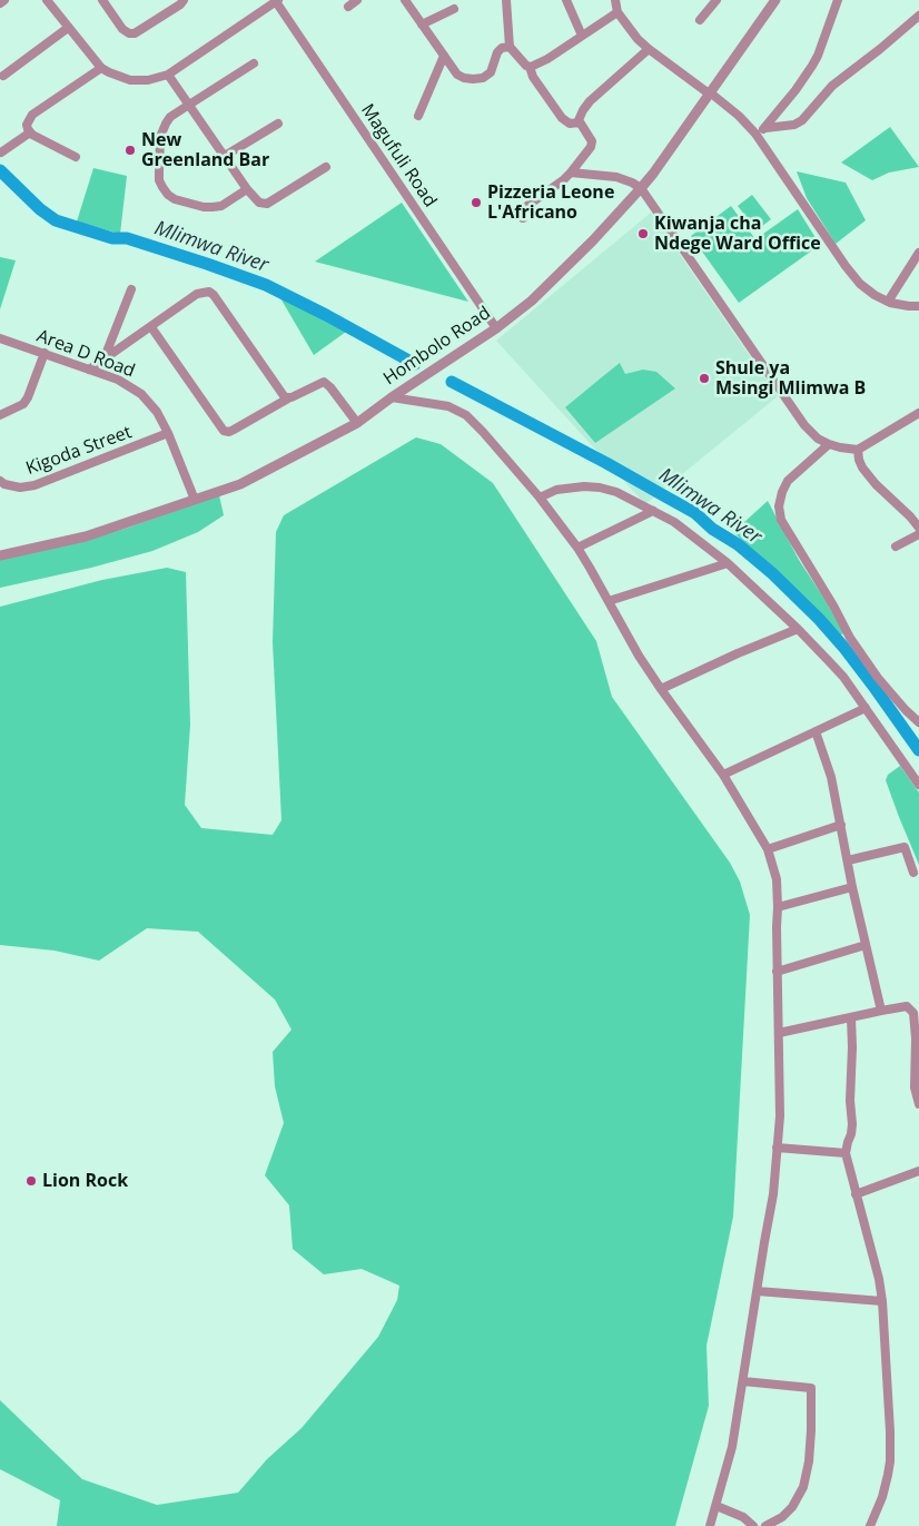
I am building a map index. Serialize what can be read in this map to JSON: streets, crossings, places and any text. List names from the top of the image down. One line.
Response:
{"streets":{"street":["Magufuli Road","Hombolo Road","Area D Road","Kigoda Street"]},"crossings":[["Magufuli Road","Hombolo Road"],["Hombolo Road","Area D Road"],["Area D Road","Kigoda Street"]],"water":["Mlimwa River"],"places":["New Greenland Bar","Pizzeria Leone L'Africano","Kiwanja cha Ndege Ward Office","Shule ya Msingi Mlimwa B","Lion Rock"]}
